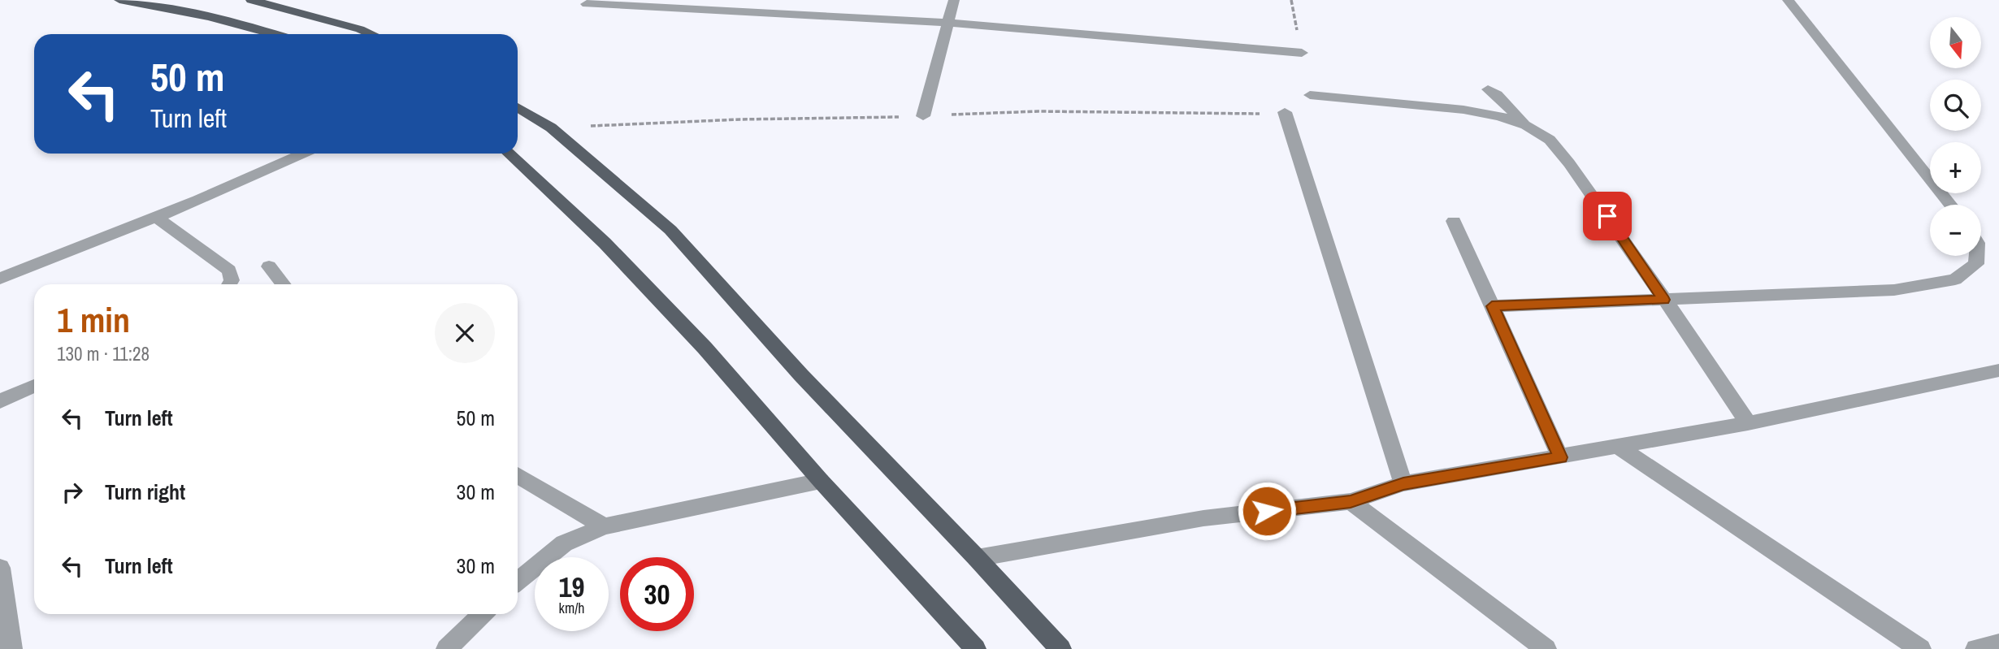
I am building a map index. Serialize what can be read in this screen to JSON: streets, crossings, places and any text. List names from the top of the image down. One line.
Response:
{"north":"bottom","page":{"map_buttons":["+","−"],"turn":["50 m","Turn left"],"heading":["1 min","130 m · 11:28"],"list":[{"name":"Turn left","value":"50 m"},{"name":"Turn right","value":"30 m"},{"name":"Turn left","value":"30 m"}],"speed":"19 km/h","limit":"30"}}
